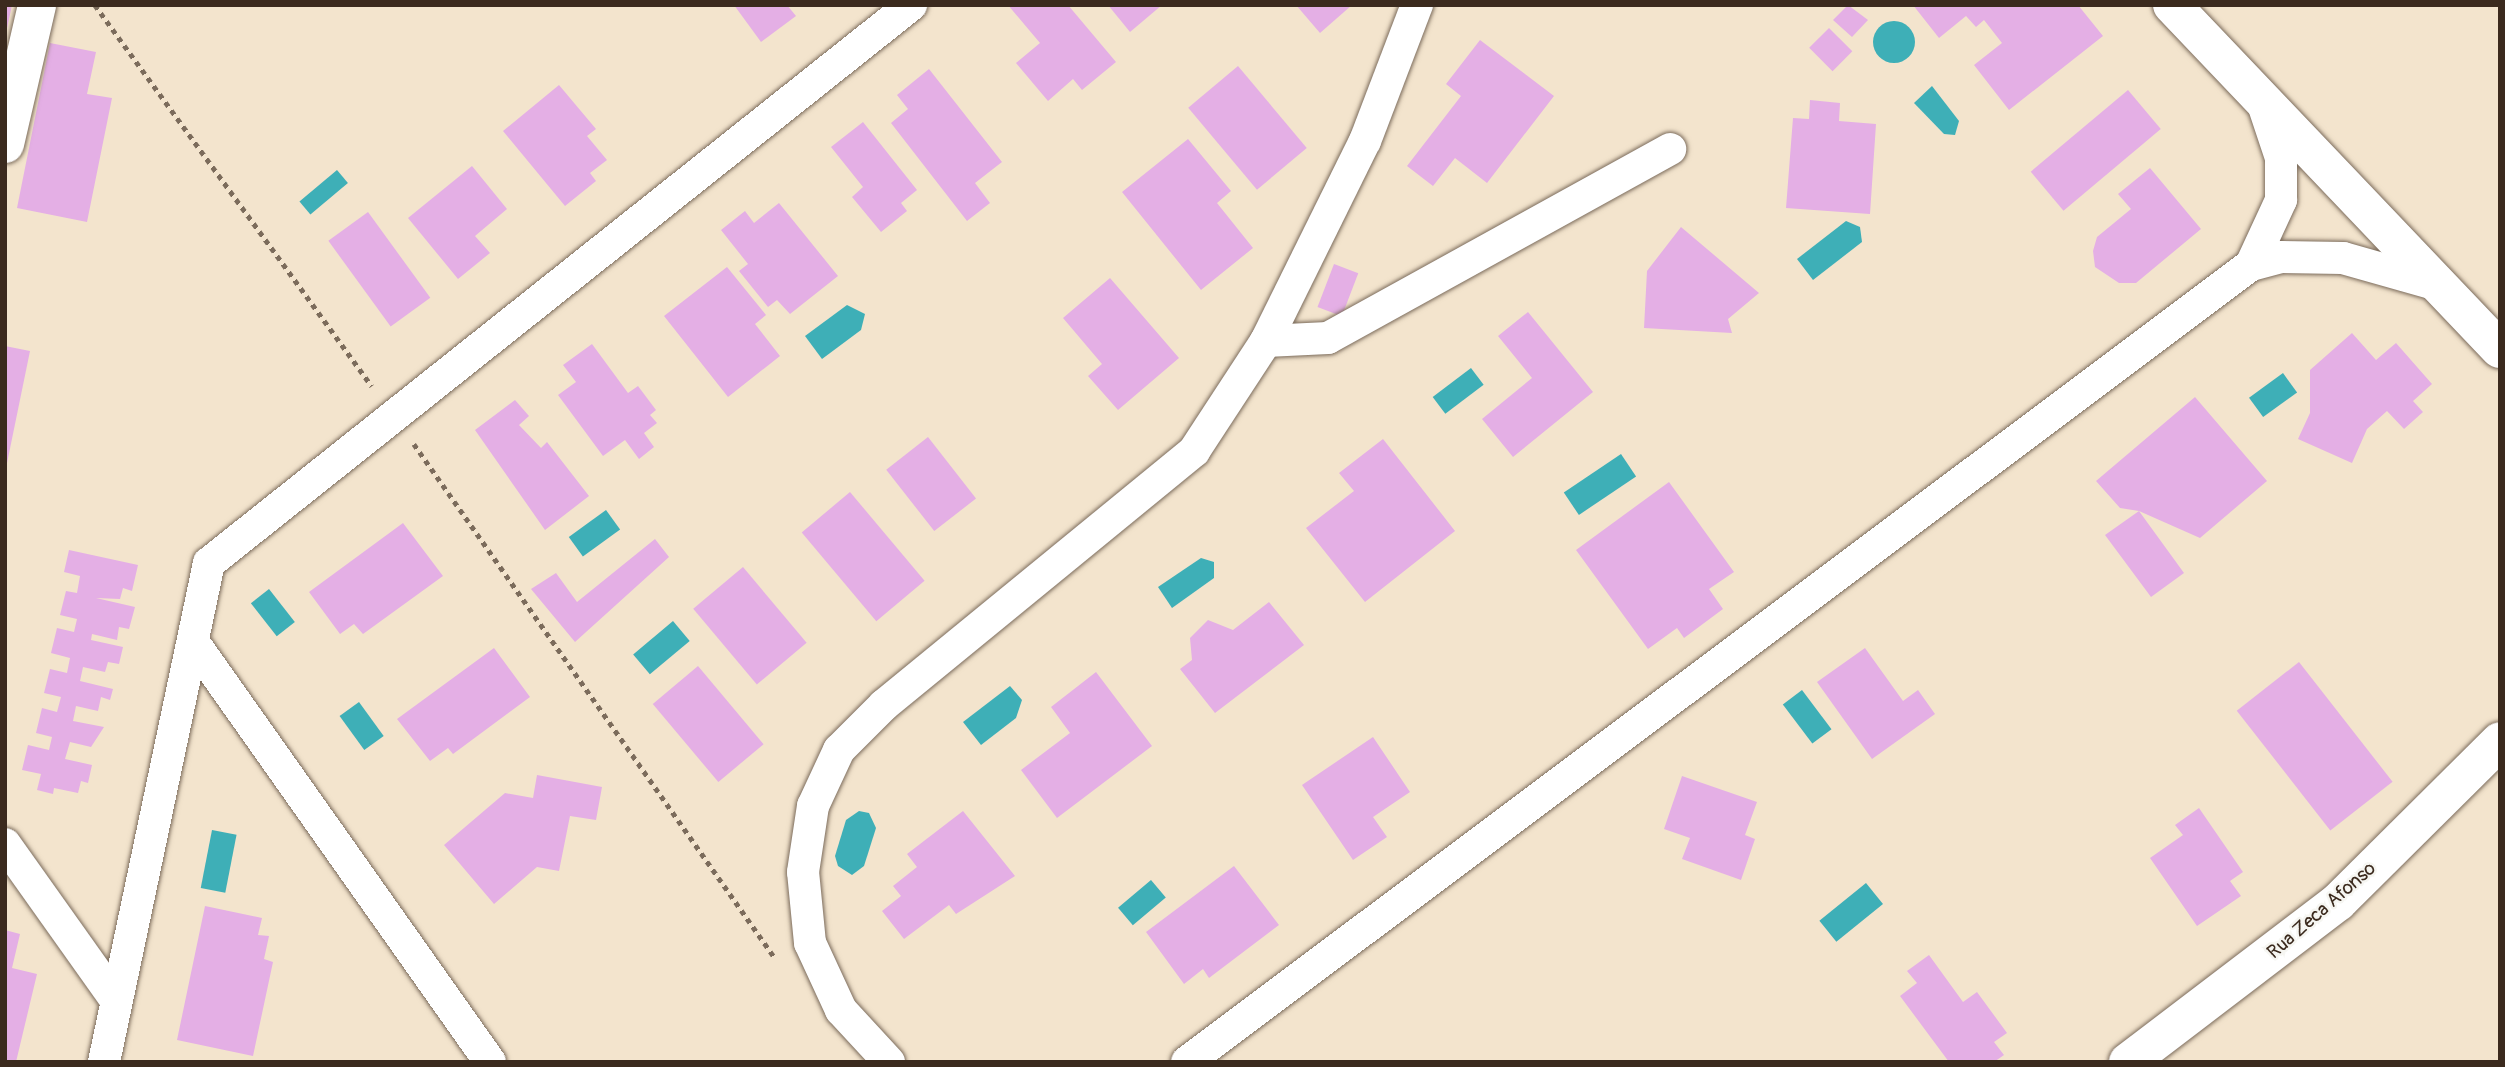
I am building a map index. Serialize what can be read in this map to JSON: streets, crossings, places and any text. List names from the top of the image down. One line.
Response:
{"streets":{"street":["Rua Zeca Afonso"]}}
